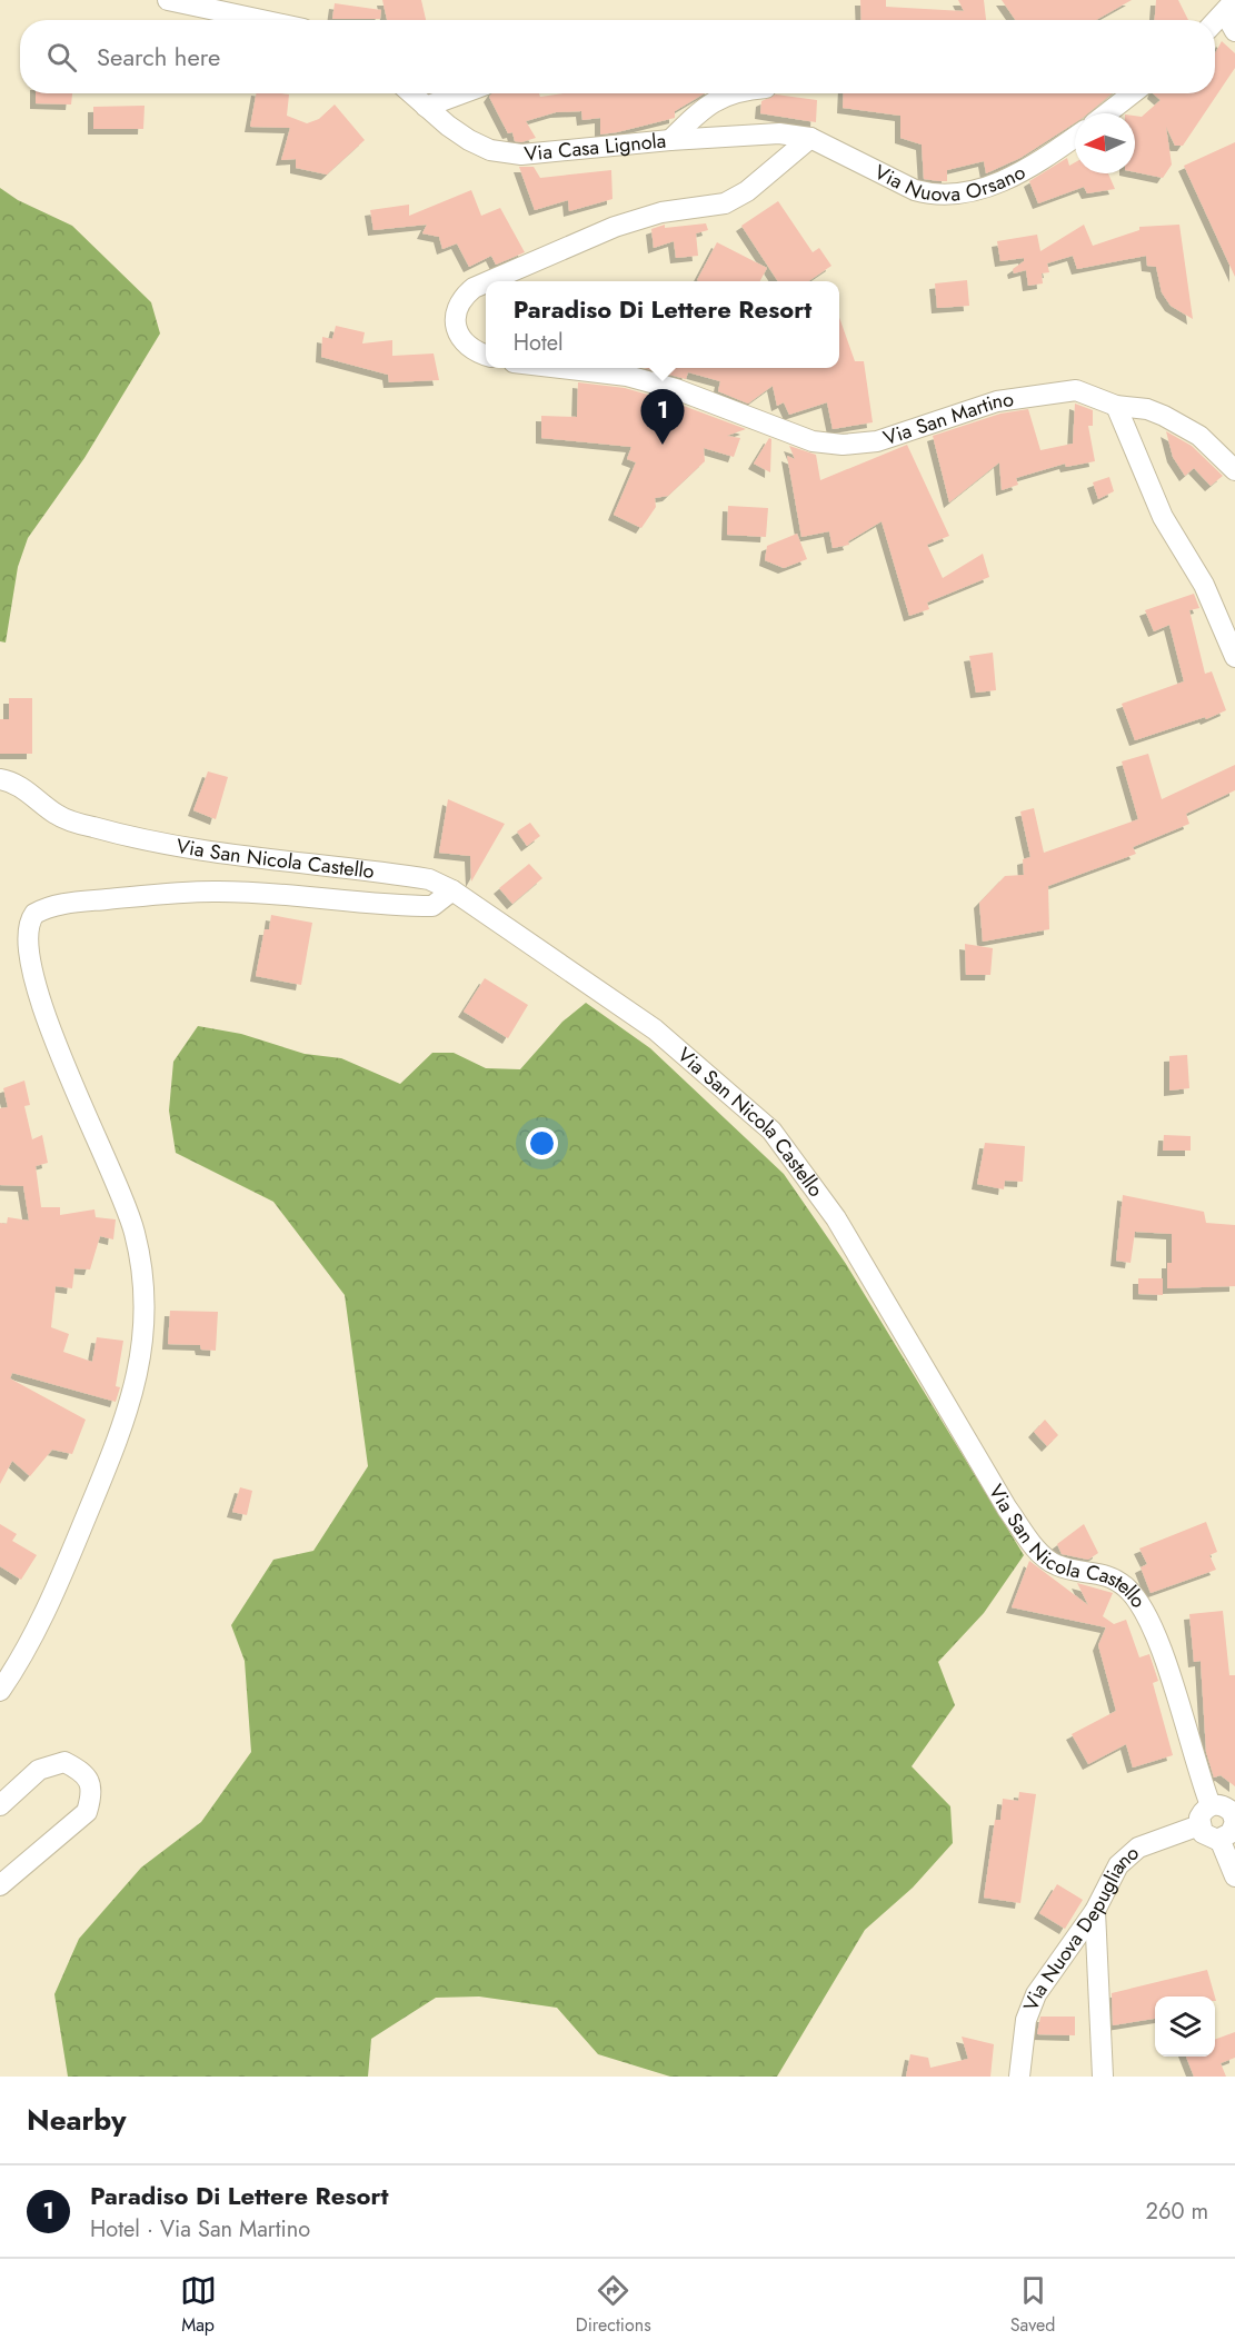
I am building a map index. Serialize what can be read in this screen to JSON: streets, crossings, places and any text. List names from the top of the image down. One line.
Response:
{"streets":{"street":["Via Casa Lignola","Via Nuova Orsano","Via San Martino","Via San Nicola Castello","Via Nuova Depugliano"]},"crossings":[["Via Casa Lignola","Via Nuova Orsano"],["Via San Nicola Castello","Via Nuova Depugliano"]],"north":"left","page":{"search":"Search here","popup":["Paradiso Di Lettere Resort","Hotel"],"pins":"1","heading":"Nearby","list":[{"mark":"1","name":"Paradiso Di Lettere Resort","note":"Hotel · Via San Martino","value":"260 m"}],"nav":["Map","Directions","Saved"]}}
